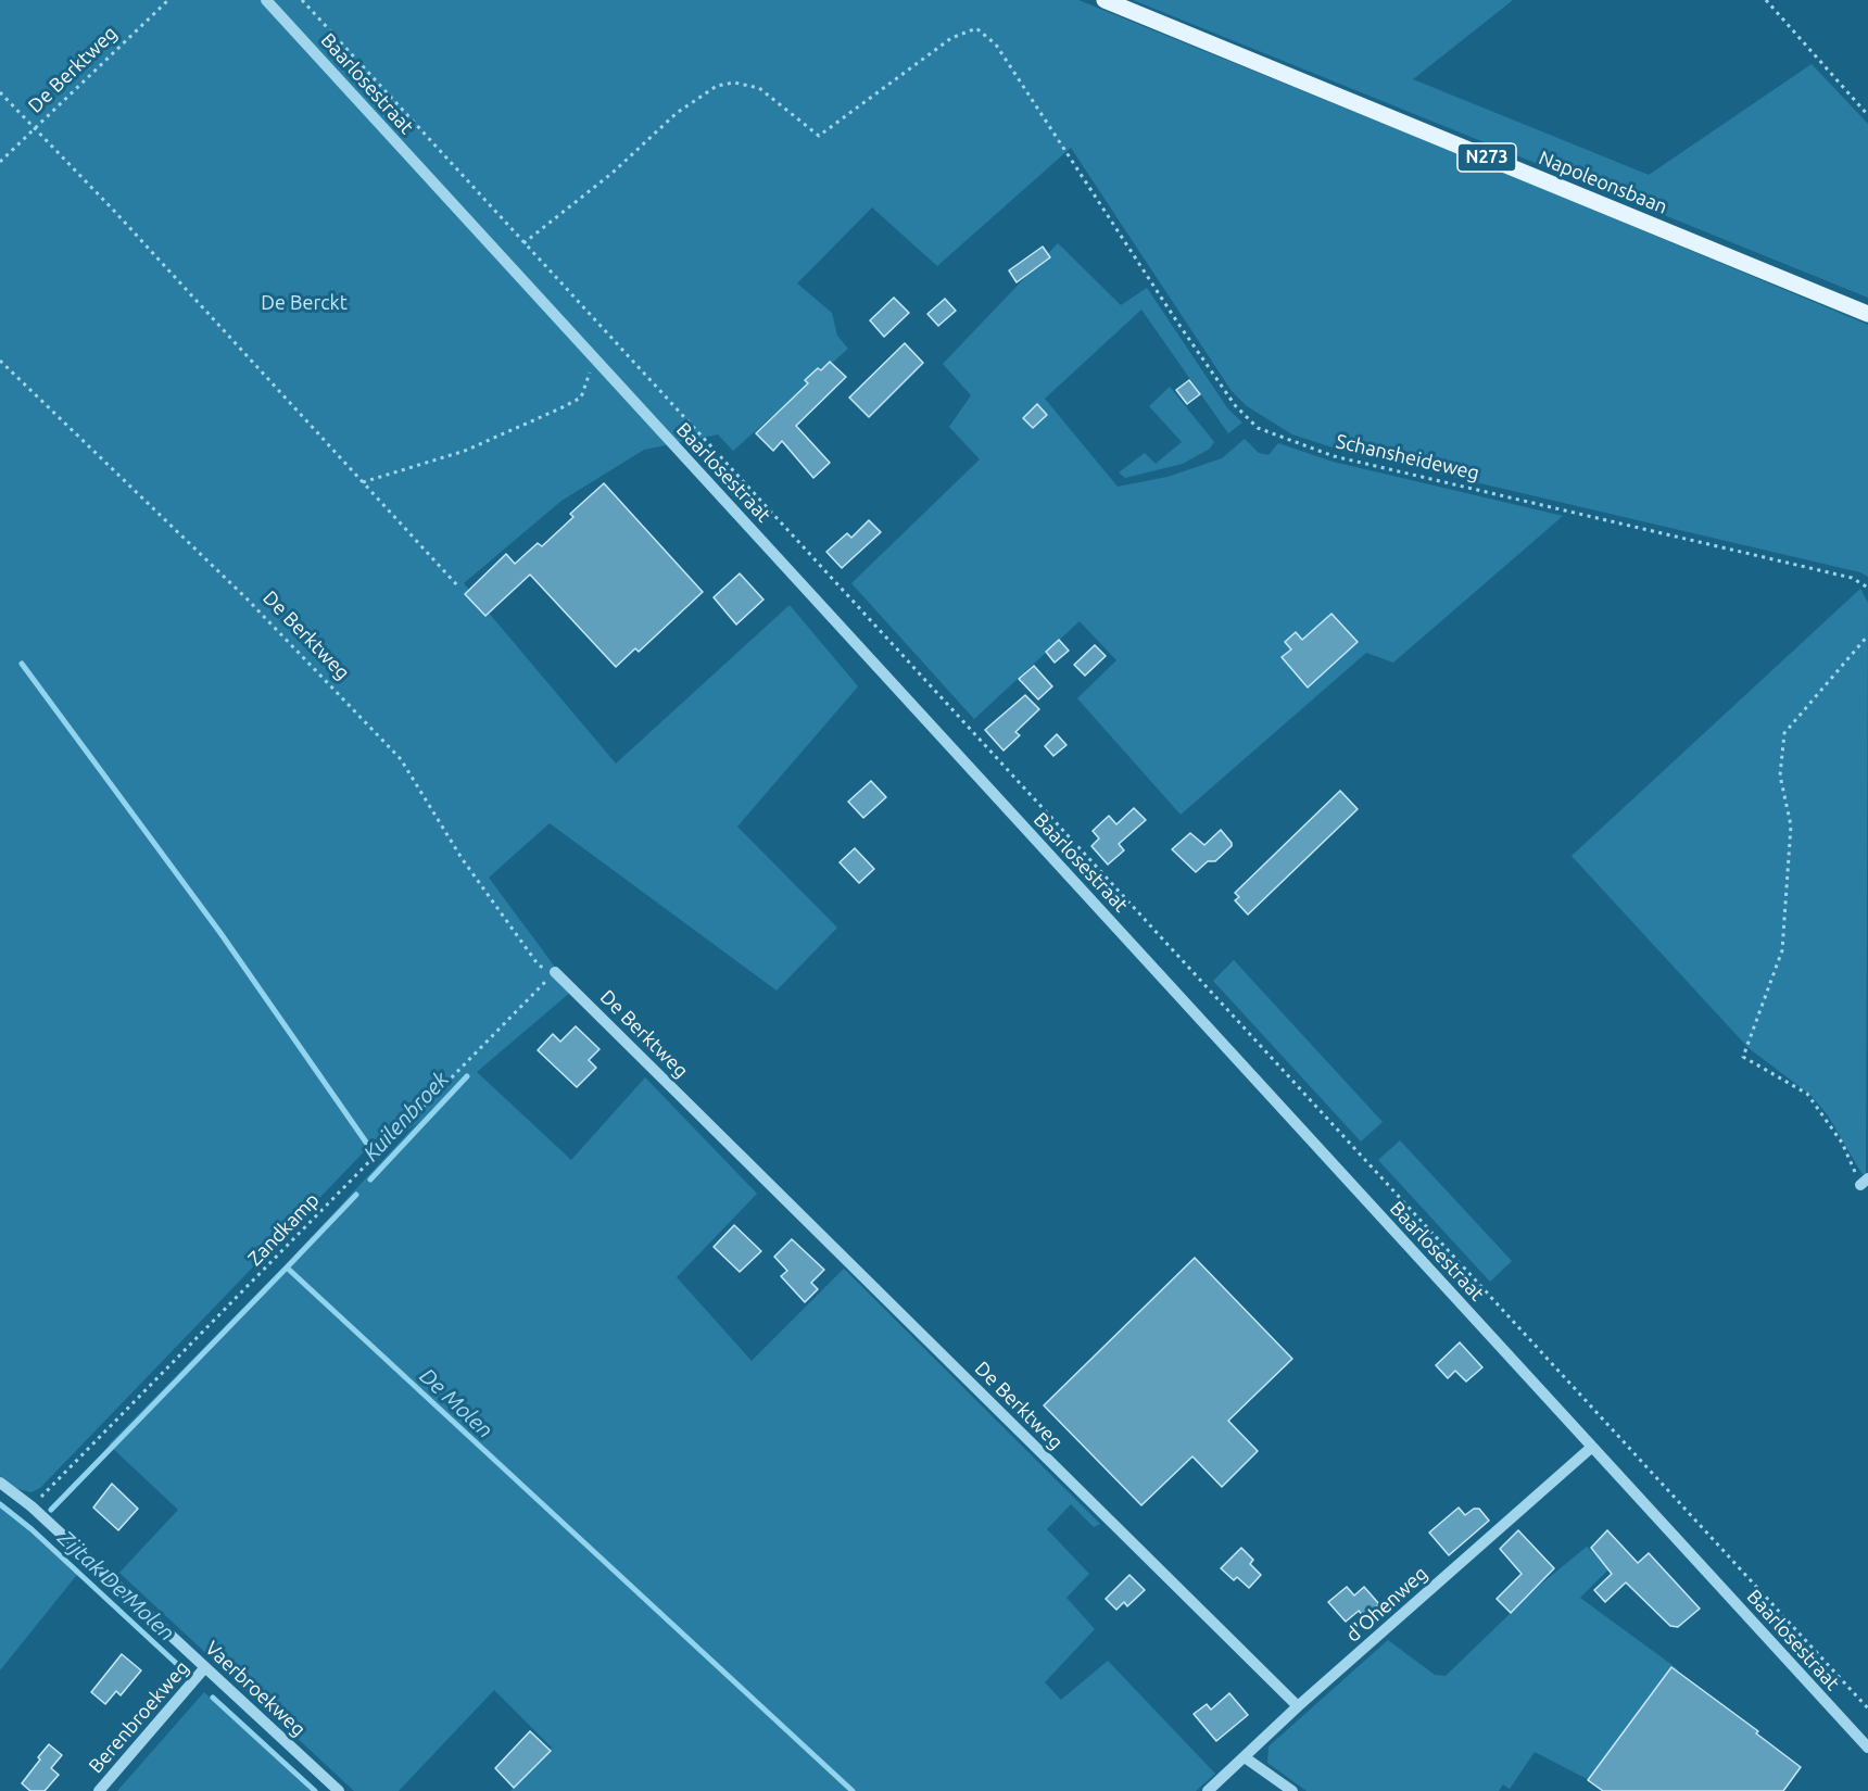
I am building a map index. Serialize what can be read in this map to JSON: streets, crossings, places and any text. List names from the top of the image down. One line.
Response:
{"streets":{"main road":["N273","Napoleonsbaan"],"street":["De Berktweg","Baarlosestraat","d'Ohenweg","Vaerbroekweg","Berenbroekweg"],"path":["Schansheideweg","Zandkamp"]},"crossings":[["De Berktweg","Zandkamp"],["De Berktweg","d'Ohenweg"],["Baarlosestraat","d'Ohenweg"],["Zandkamp","Vaerbroekweg"],["Vaerbroekweg","Berenbroekweg"]],"water":["Kuilenbroek","De Molen","Zijtak De Molen"],"parks":["De Berckt"]}
